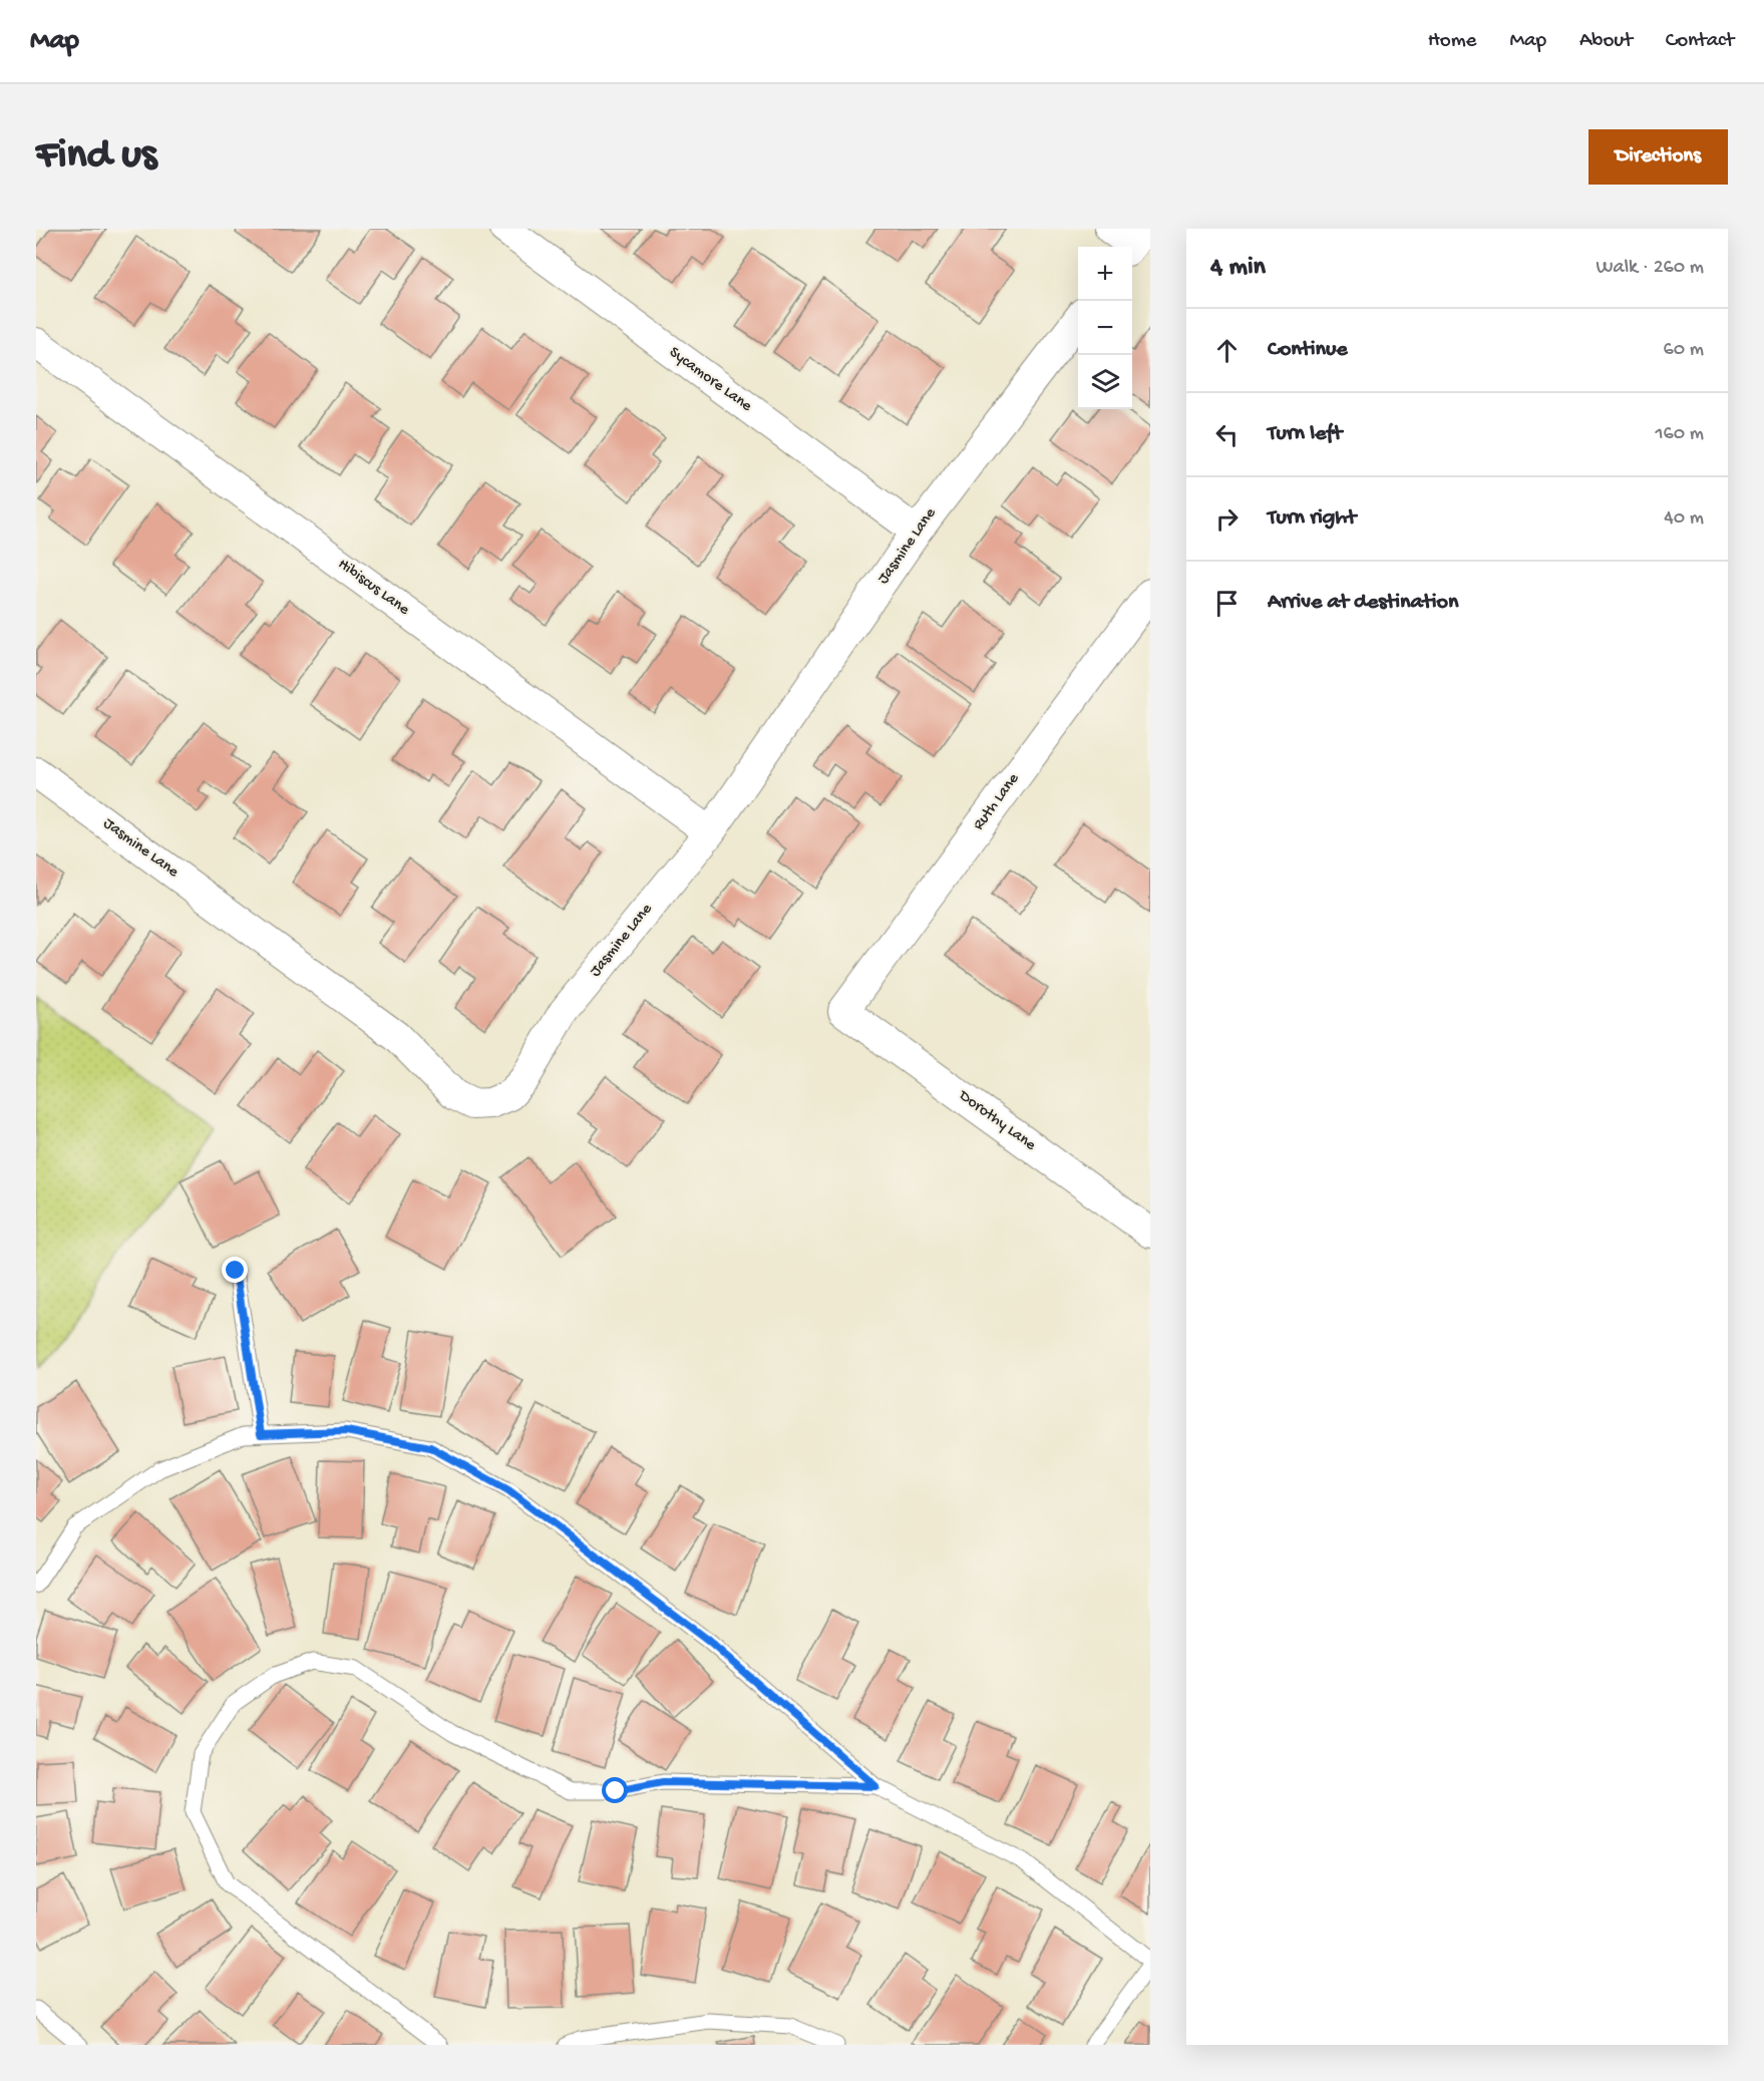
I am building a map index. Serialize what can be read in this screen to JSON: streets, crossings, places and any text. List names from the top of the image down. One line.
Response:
{"streets":{"street":["Sycamore Lane","Jasmine Lane","Hibiscus Lane","Ruth Lane","Dorothy Lane"]},"crossings":[["Sycamore Lane","Jasmine Lane"],["Jasmine Lane","Hibiscus Lane"],["Ruth Lane","Dorothy Lane"]],"page":{"header":"Map","nav":["Home","Map","About","Contact"],"buttons":"Directions","title":"Find us","heading":["4 min","Walk · 260 m"],"map_buttons":["+","−"],"list":[["Continue","60 m"],["Turn left","160 m"],["Turn right","40 m"],"Arrive at destination"]}}
